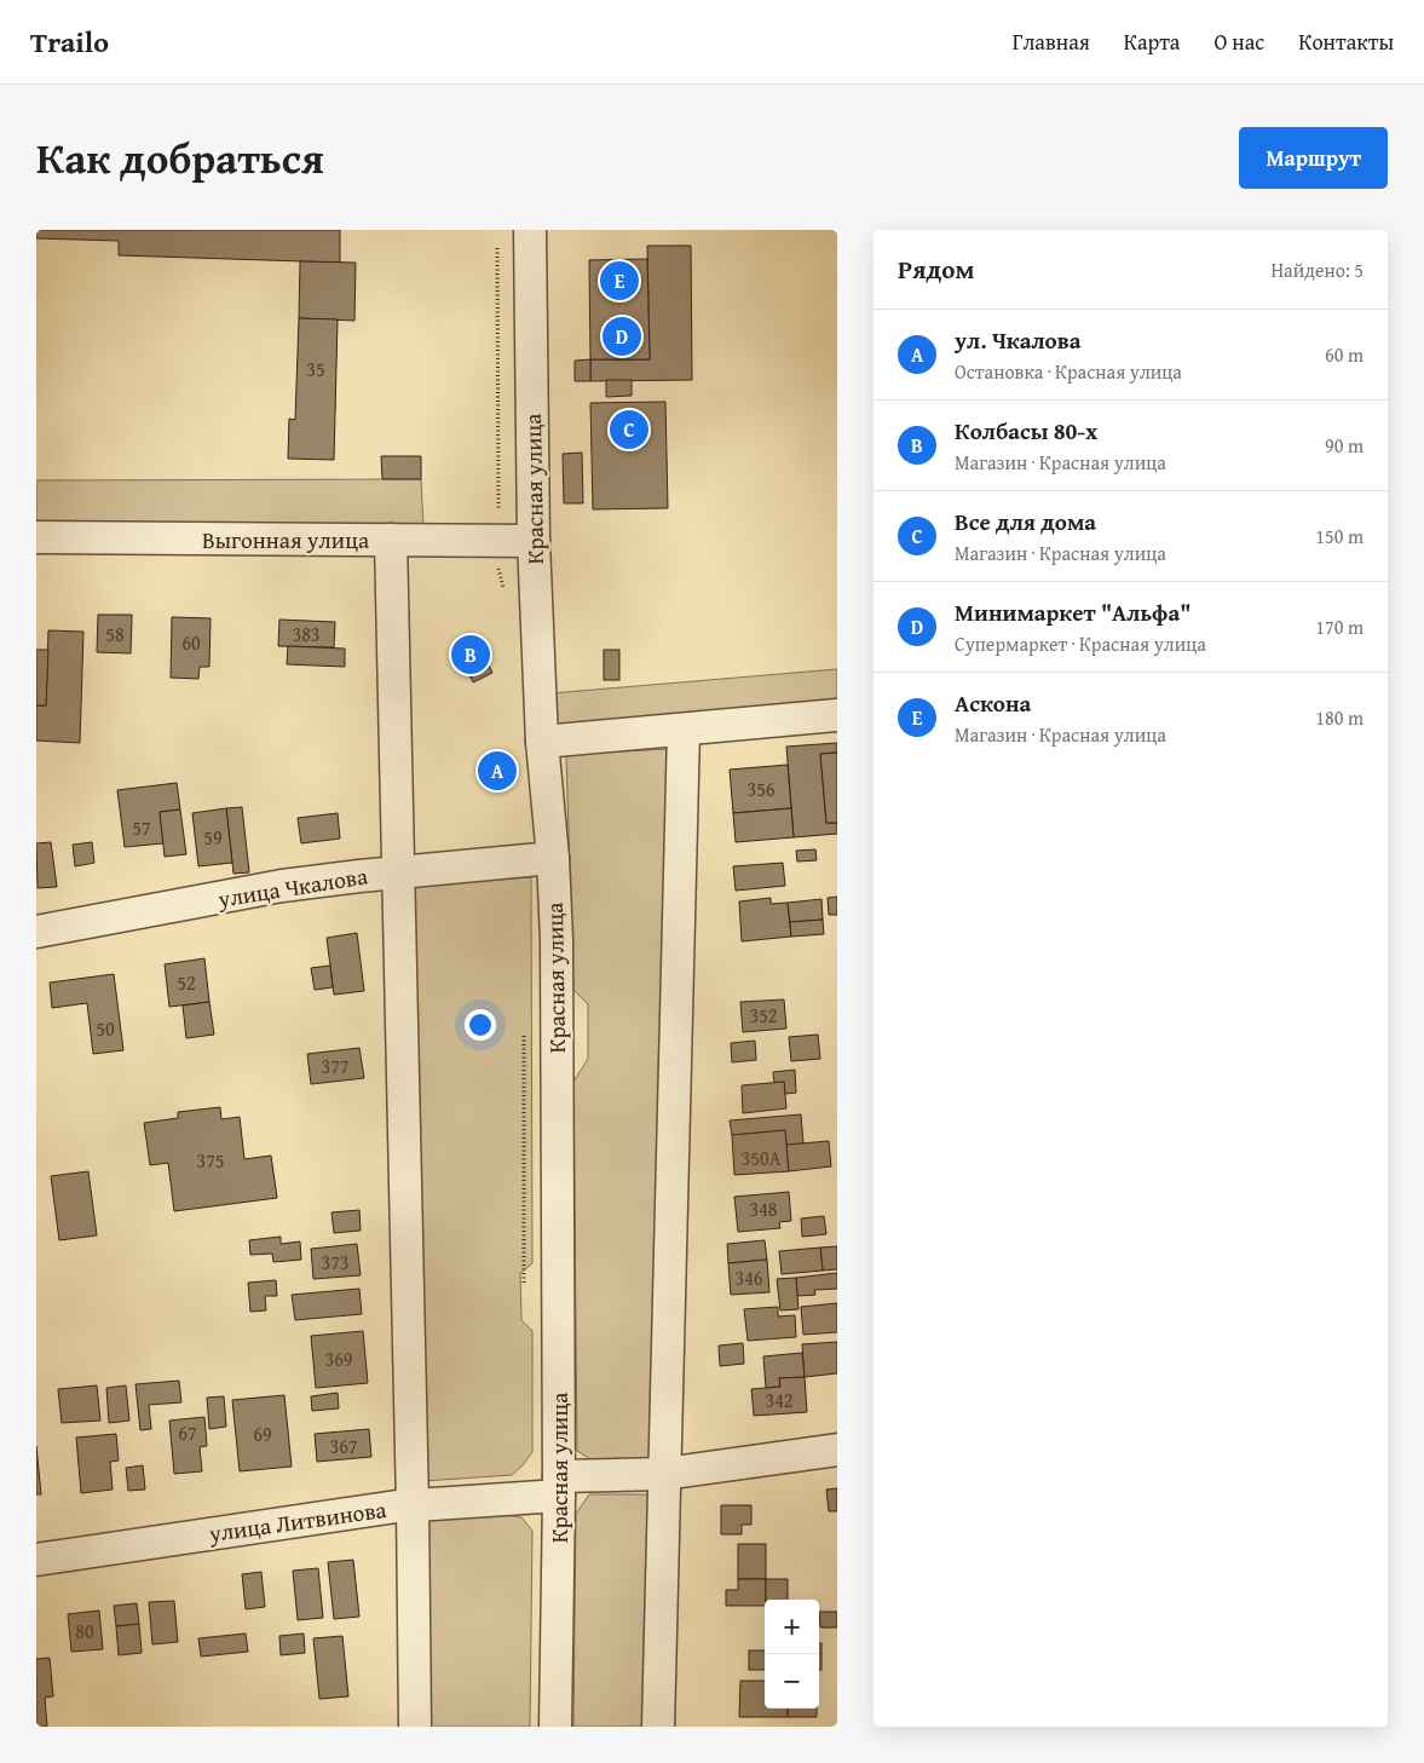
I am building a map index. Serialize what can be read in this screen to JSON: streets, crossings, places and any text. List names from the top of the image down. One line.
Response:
{"streets":{"street":["Красная улица","Выгонная улица","улица Чкалова","улица Литвинова"]},"crossings":[["Красная улица","Выгонная улица"],["Красная улица","улица Чкалова"],["Красная улица","улица Литвинова"]],"house_numbers":["35","58","383","60","356","57","59","52","352","50","377","350А","375","348","373","346","369","342","67","69","367","80"],"page":{"header":"Trailo","nav":["Главная","Карта","О нас","Контакты"],"title":"Как добраться","buttons":"Маршрут","heading":["Рядом","Найдено: 5"],"pins":["E","D","C","B","A"],"list":[{"mark":"A","name":"ул. Чкалова","note":"Остановка · Красная улица","value":"60 m"},{"mark":"B","name":"Колбасы 80-х","note":"Магазин · Красная улица","value":"90 m"},{"mark":"C","name":"Все для дома","note":"Магазин · Красная улица","value":"150 m"},{"mark":"D","name":"Минимаркет \"Альфа\"","note":"Супермаркет · Красная улица","value":"170 m"},{"mark":"E","name":"Аскона","note":"Магазин · Красная улица","value":"180 m"}],"map_buttons":["+","−"]}}
